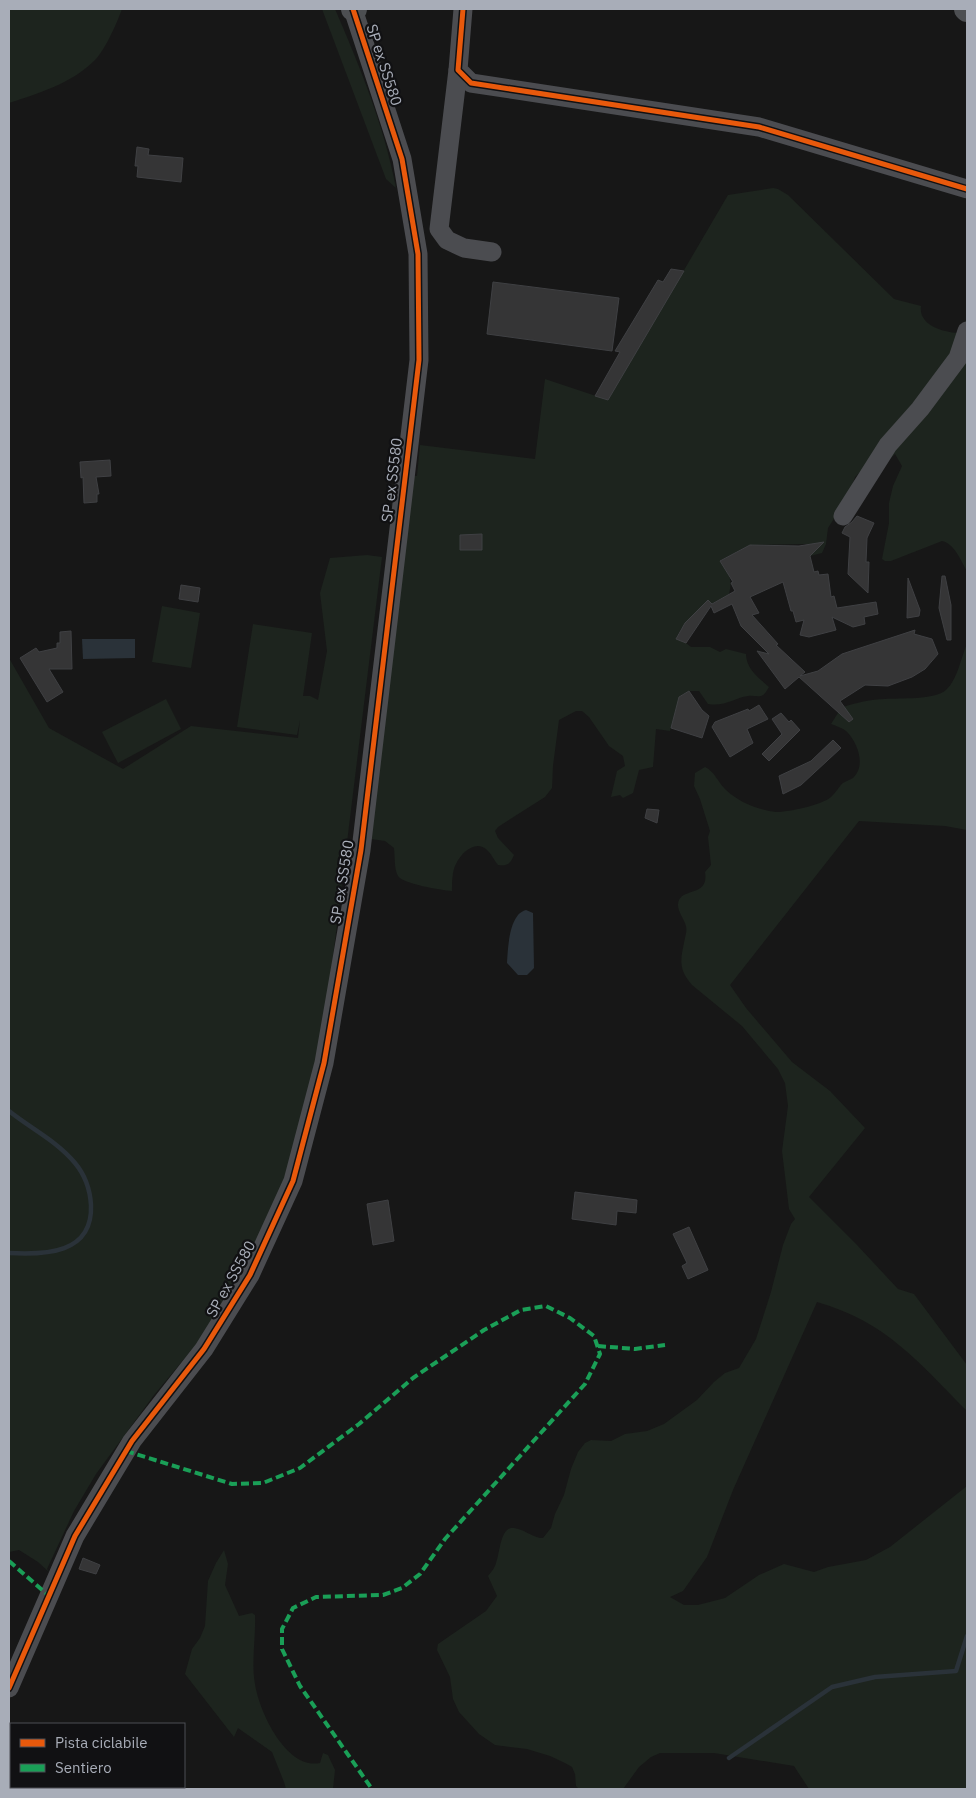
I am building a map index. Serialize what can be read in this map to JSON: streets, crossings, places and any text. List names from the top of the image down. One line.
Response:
{"streets":{"street":["SP ex SS580"]},"legend":["Pista ciclabile","Sentiero"]}
